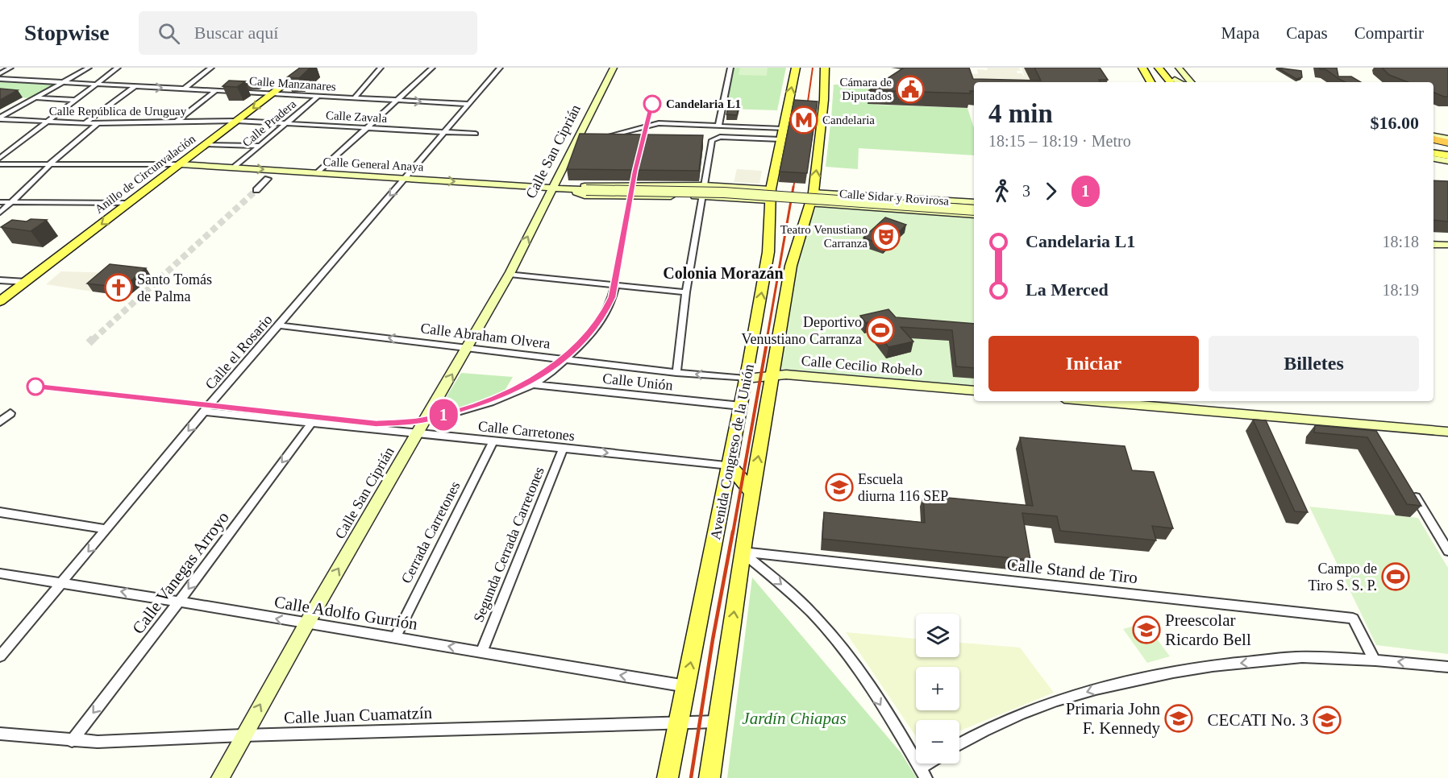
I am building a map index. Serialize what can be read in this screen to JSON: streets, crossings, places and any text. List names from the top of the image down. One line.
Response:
{"streets":{"main road":["Anillo de Circunvalación","Avenida Congreso de la Unión"],"street":["Calle Manzanares","Calle República de Uruguay","Calle Zavala","Calle Pradera","Calle San Ciprián","Calle General Anaya","Calle Sidar y Rovirosa","Calle Abraham Olvera","Calle el Rosario","Calle Cecilio Robelo","Calle Unión","Calle Carretones","Cerrada Carretones","Segunda Cerrada Carretones","Calle Stand de Tiro","Calle Vanegas Arroyo","Calle Adolfo Gurrión","Calle Juan Cuamatzín"]},"crossings":[["Calle Manzanares","Calle Pradera"],["Calle Manzanares","Anillo de Circunvalación"],["Calle Manzanares","Calle el Rosario"],["Calle República de Uruguay","Calle Zavala"],["Calle República de Uruguay","Anillo de Circunvalación"],["Calle Zavala","Calle Pradera"],["Calle Zavala","Anillo de Circunvalación"],["Calle Zavala","Calle el Rosario"],["Calle Pradera","Calle General Anaya"],["Calle San Ciprián","Calle General Anaya"],["Calle San Ciprián","Calle Abraham Olvera"],["Calle San Ciprián","Calle Carretones"],["Calle San Ciprián","Calle Adolfo Gurrión"],["Calle San Ciprián","Calle Juan Cuamatzín"],["Calle General Anaya","Anillo de Circunvalación"],["Calle General Anaya","Calle el Rosario"],["Calle General Anaya","Avenida Congreso de la Unión"],["Calle Sidar y Rovirosa","Avenida Congreso de la Unión"],["Calle Abraham Olvera","Calle el Rosario"],["Calle Abraham Olvera","Calle Cecilio Robelo"],["Calle Abraham Olvera","Avenida Congreso de la Unión"],["Calle el Rosario","Calle Carretones"],["Calle el Rosario","Calle Adolfo Gurrión"],["Calle Cecilio Robelo","Avenida Congreso de la Unión"],["Calle Unión","Avenida Congreso de la Unión"],["Calle Carretones","Avenida Congreso de la Unión"],["Calle Carretones","Cerrada Carretones"],["Calle Carretones","Segunda Cerrada Carretones"],["Calle Carretones","Calle Vanegas Arroyo"],["Avenida Congreso de la Unión","Calle Stand de Tiro"],["Avenida Congreso de la Unión","Calle Adolfo Gurrión"],["Avenida Congreso de la Unión","Calle Juan Cuamatzín"],["Cerrada Carretones","Calle Adolfo Gurrión"],["Segunda Cerrada Carretones","Calle Adolfo Gurrión"],["Calle Vanegas Arroyo","Calle Adolfo Gurrión"],["Calle Vanegas Arroyo","Calle Juan Cuamatzín"]],"one_way":["Calle San Ciprián","Anillo de Circunvalación","Calle Abraham Olvera","Calle el Rosario","Calle Vanegas Arroyo","Calle Adolfo Gurrión"],"districts":["Colonia Morazán"],"parks":["Jardín Chiapas"],"places":{"public building":["Cámara de Diputados"],"other":["Candelaria L1"],"metro station":["Candelaria"],"theatre":["Teatro Venustiano Carranza"],"church":["Santo Tomás de Palma"],"sports":["Deportivo Venustiano Carranza","Campo de Tiro S. S. P."],"school or university":["Escuela diurna 116 SEP","Preescolar Ricardo Bell","Primaria John F. Kennedy","CECATI No. 3"]},"lines":["metro line 1"],"page":{"header":"Stopwise","search":"Buscar aquí","nav":["Mapa","Capas","Compartir"],"on_map":"1","heading":["4 min","18:15 – 18:19 · Metro","$16.00"],"legs":["3","1"],"list":[{"name":"Candelaria L1","value":"18:18"},{"name":"La Merced","value":"18:19"}],"buttons":["Iniciar","Billetes"],"map_buttons":["+","−"]}}
